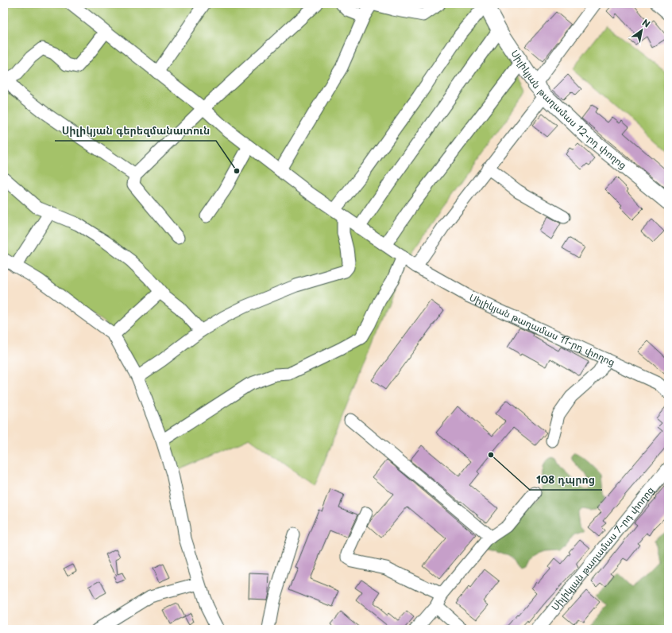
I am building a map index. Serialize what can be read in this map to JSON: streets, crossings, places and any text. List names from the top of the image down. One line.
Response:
{"streets":{"main road":["Սիլիկյան թաղամաս 12-րդ փողոց"],"street":["Սիլիկյան թաղամաս 11-րդ փողոց","Սիլիկյան թաղամաս 7-րդ փողոց"]},"places":["Սիլիկյան գերեզմանատուն","108 դպրոց"],"north":"top right"}
